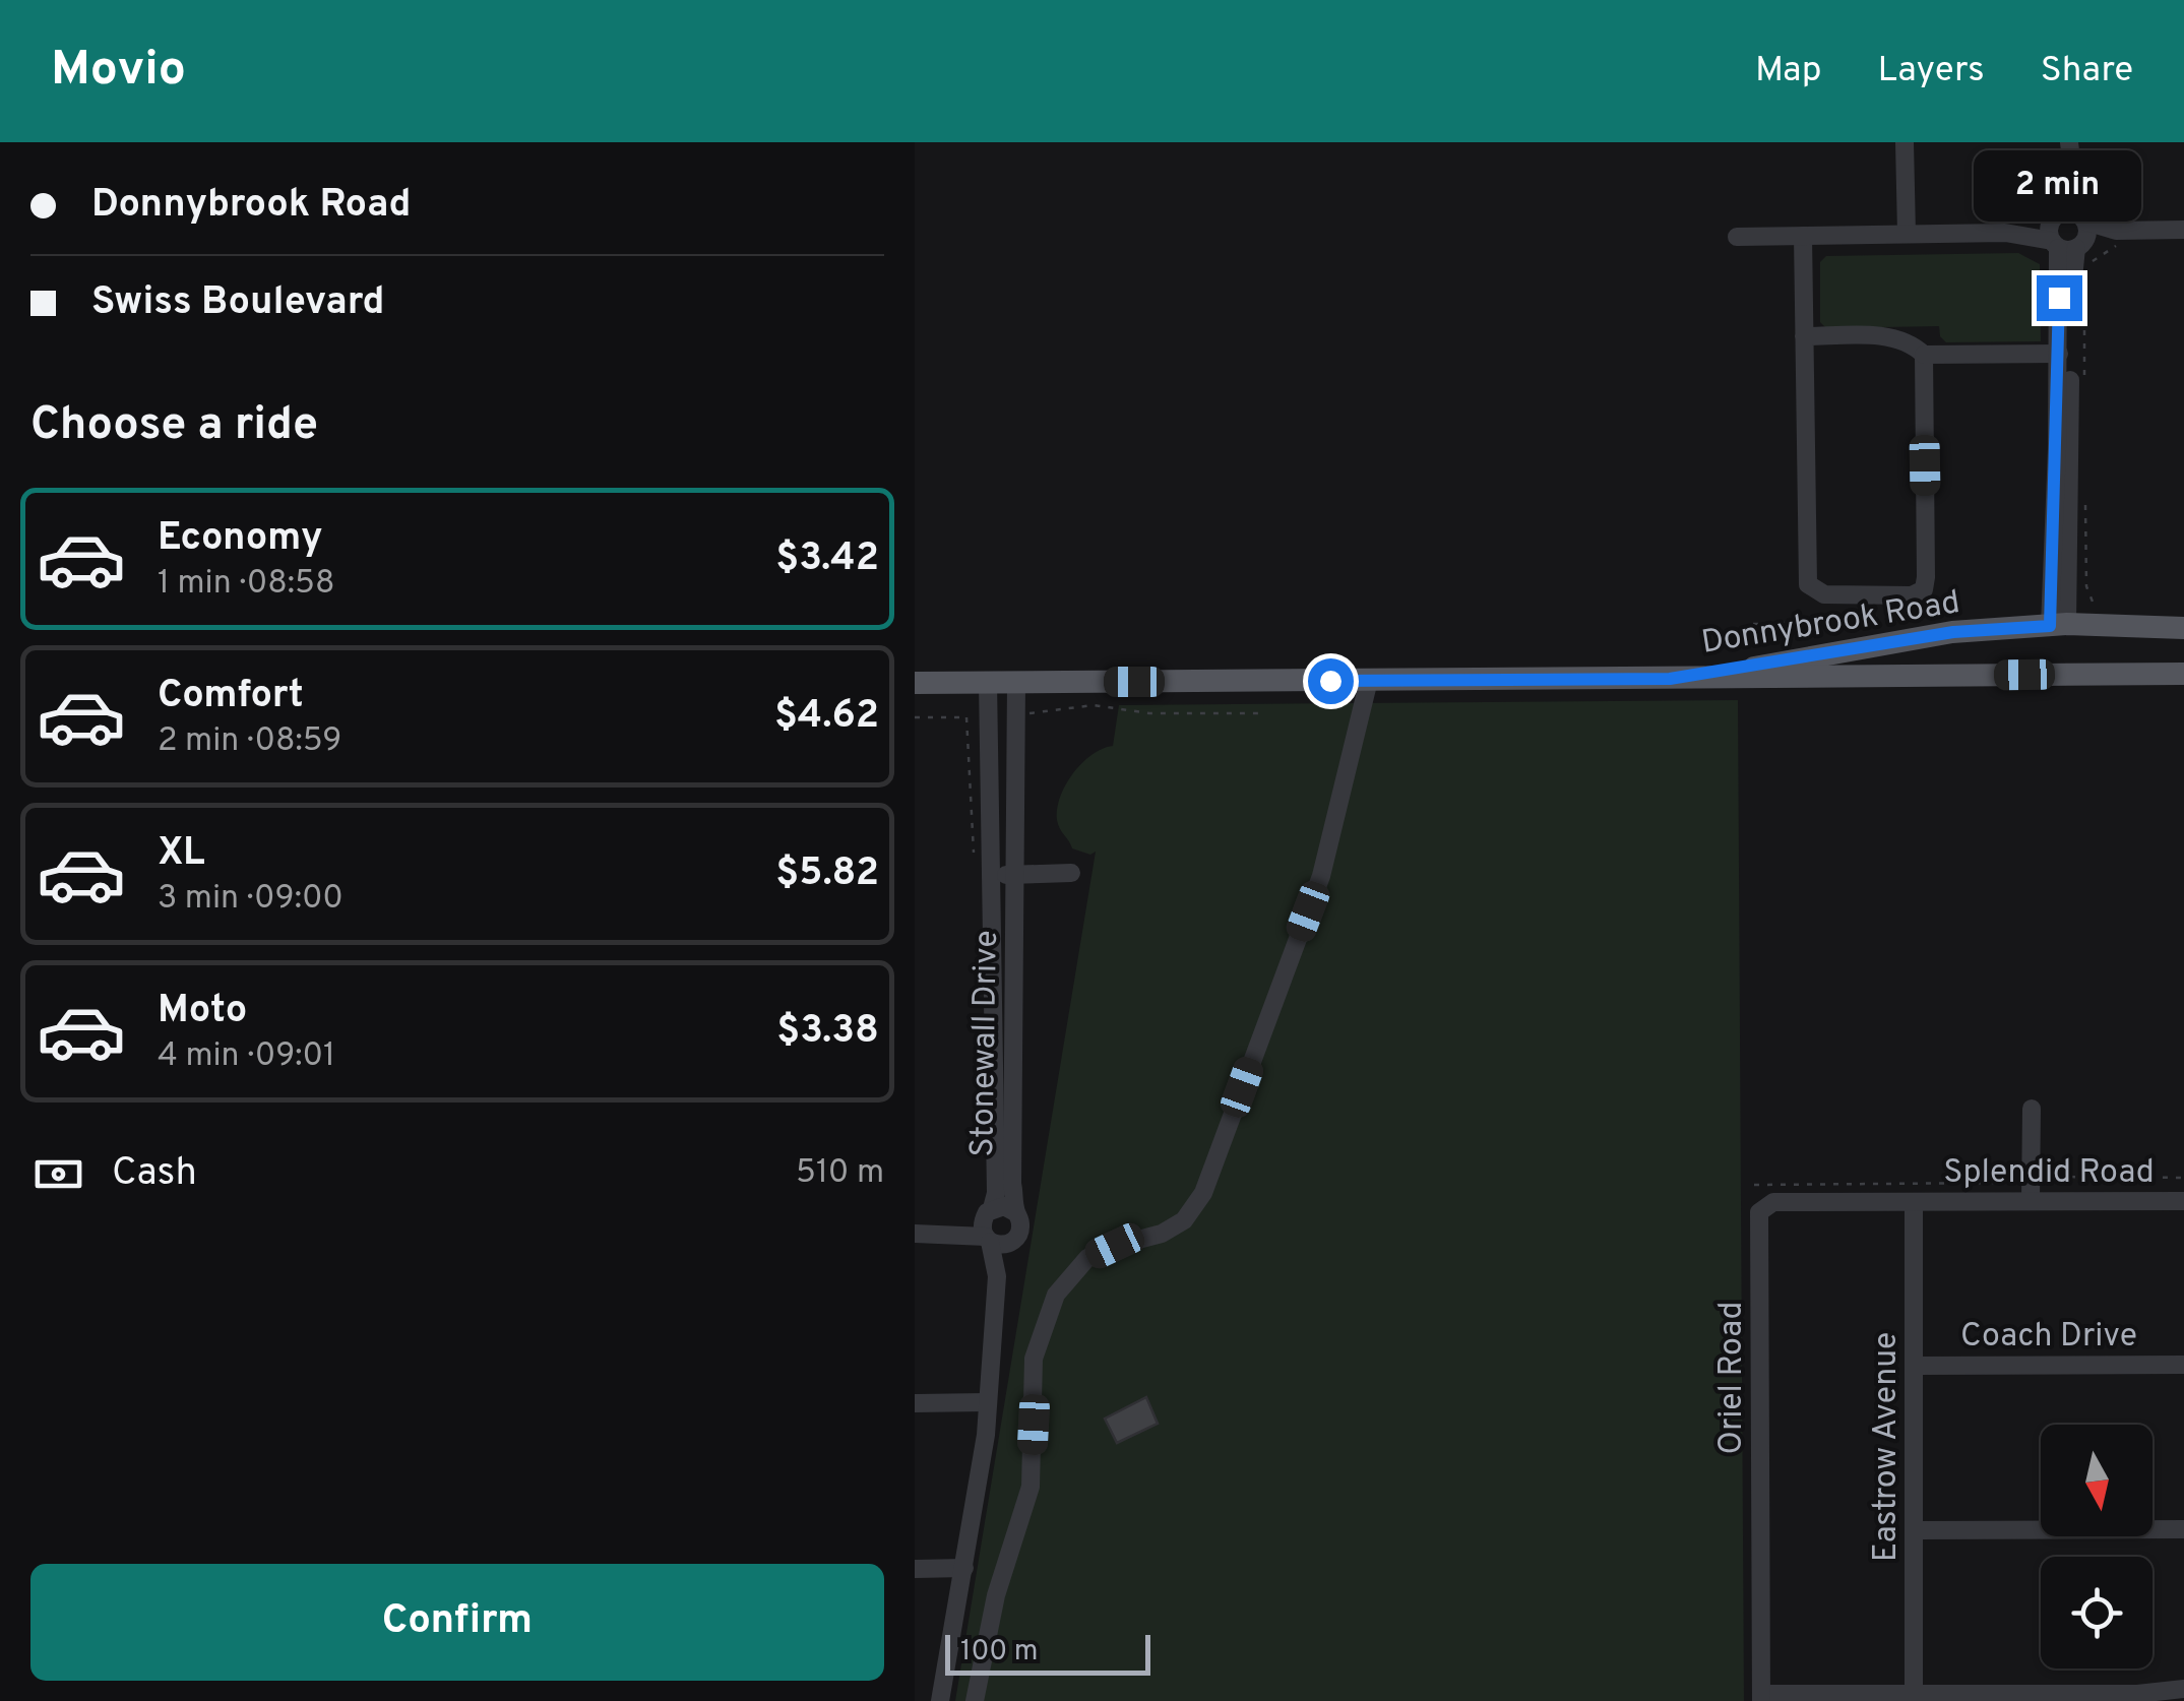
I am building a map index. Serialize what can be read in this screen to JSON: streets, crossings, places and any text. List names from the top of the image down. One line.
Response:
{"streets":{"main road":["Donnybrook Road"],"street":["Stonewall Drive","Splendid Road","Coach Drive","Oriel Road","Eastrow Avenue"]},"crossings":[["Donnybrook Road","Stonewall Drive"],["Splendid Road","Oriel Road"],["Splendid Road","Eastrow Avenue"],["Coach Drive","Eastrow Avenue"],["Oriel Road","Eastrow Avenue"]],"scale_bar":"100 m","north":"bottom","page":{"header":"Movio","nav":["Map","Layers","Share"],"banner":["Donnybrook Road","Swiss Boulevard"],"bubble":"2 min","heading":"Choose a ride","list":[{"name":"Economy","note":"1 min · 08:58","value":"$3.42"},{"name":"Comfort","note":"2 min · 08:59","value":"$4.62"},{"name":"XL","note":"3 min · 09:00","value":"$5.82"},{"name":"Moto","note":"4 min · 09:01","value":"$3.38"}],"pay":["Cash","510 m"],"buttons":"Confirm","scale":"100 m"}}
